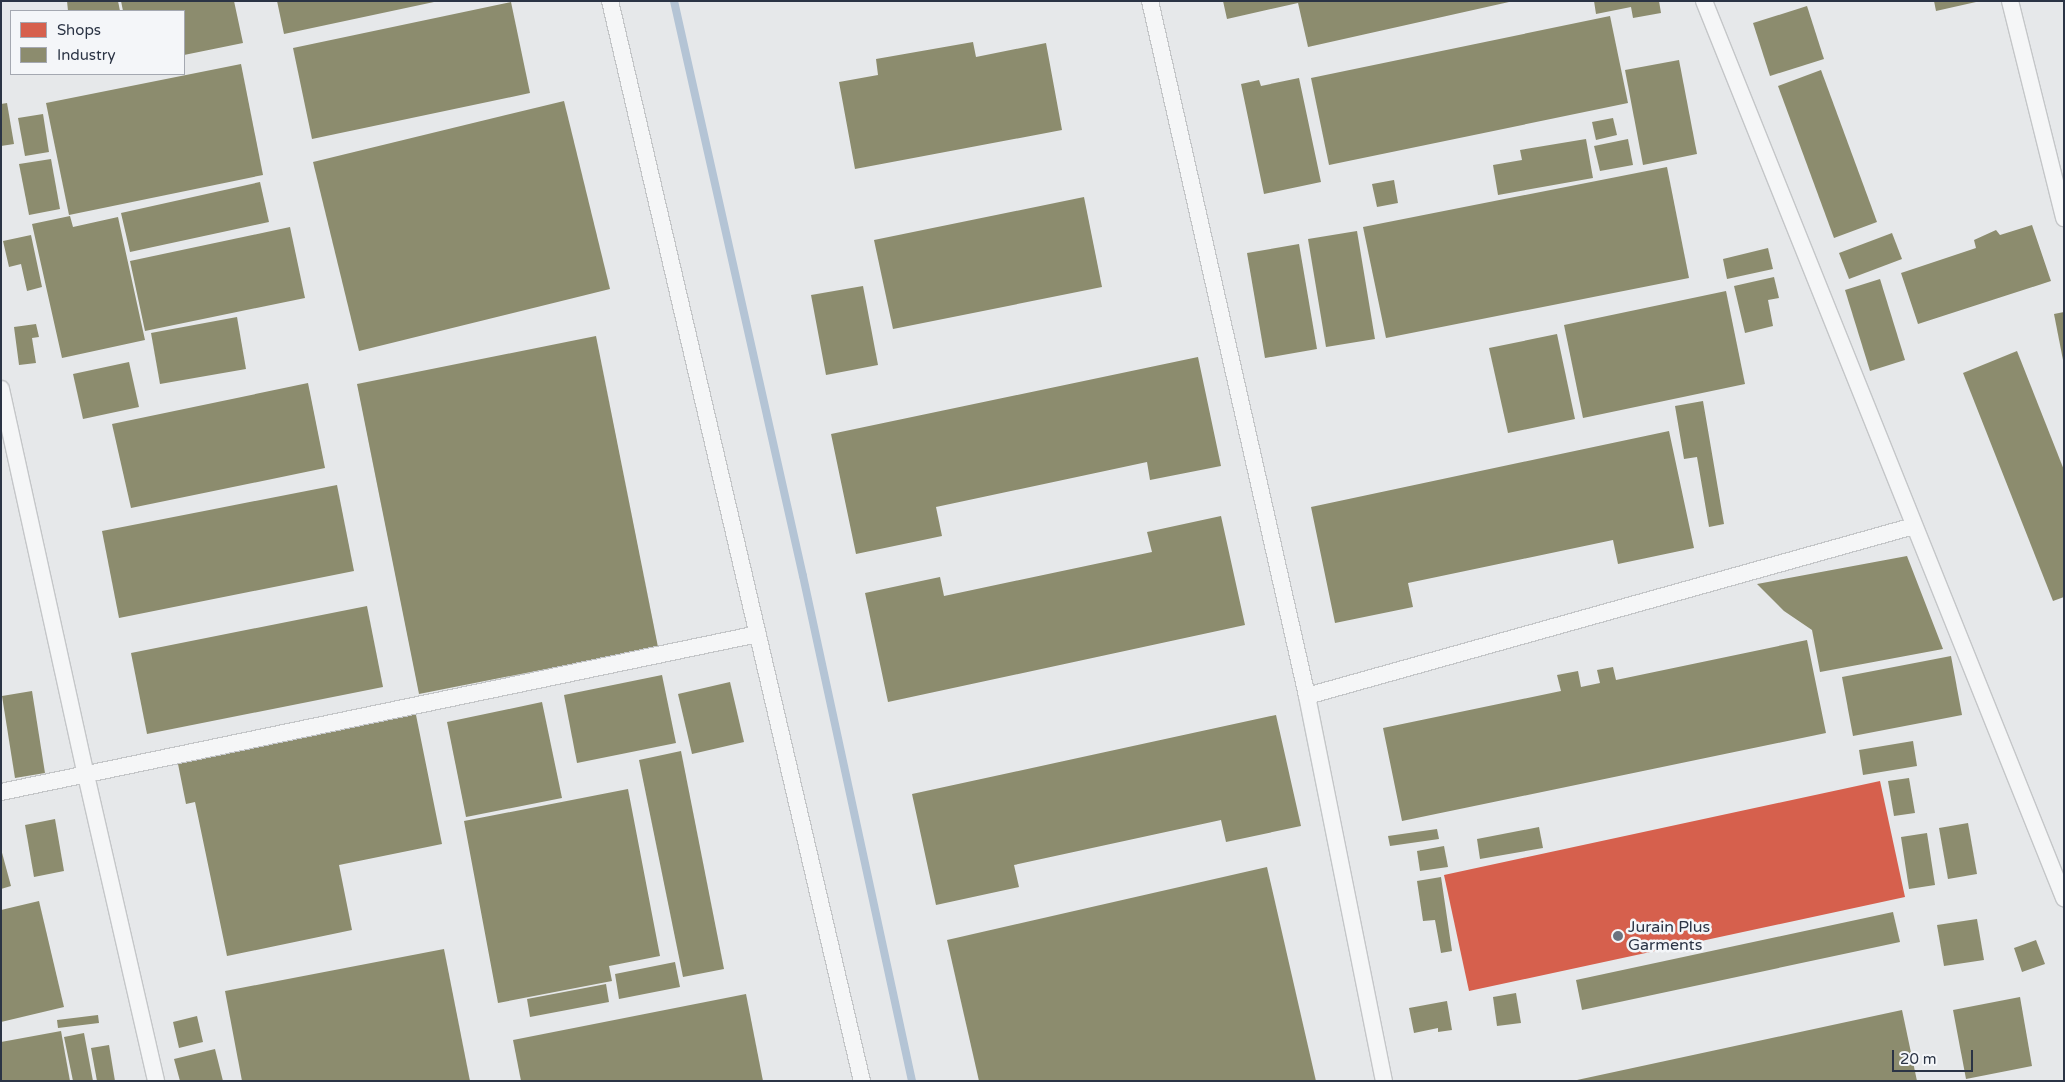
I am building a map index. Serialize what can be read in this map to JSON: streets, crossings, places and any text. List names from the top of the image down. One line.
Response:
{"places":["Jurain Plus Garments"],"legend":["Shops","Industry"],"scale_bar":"20 m"}
